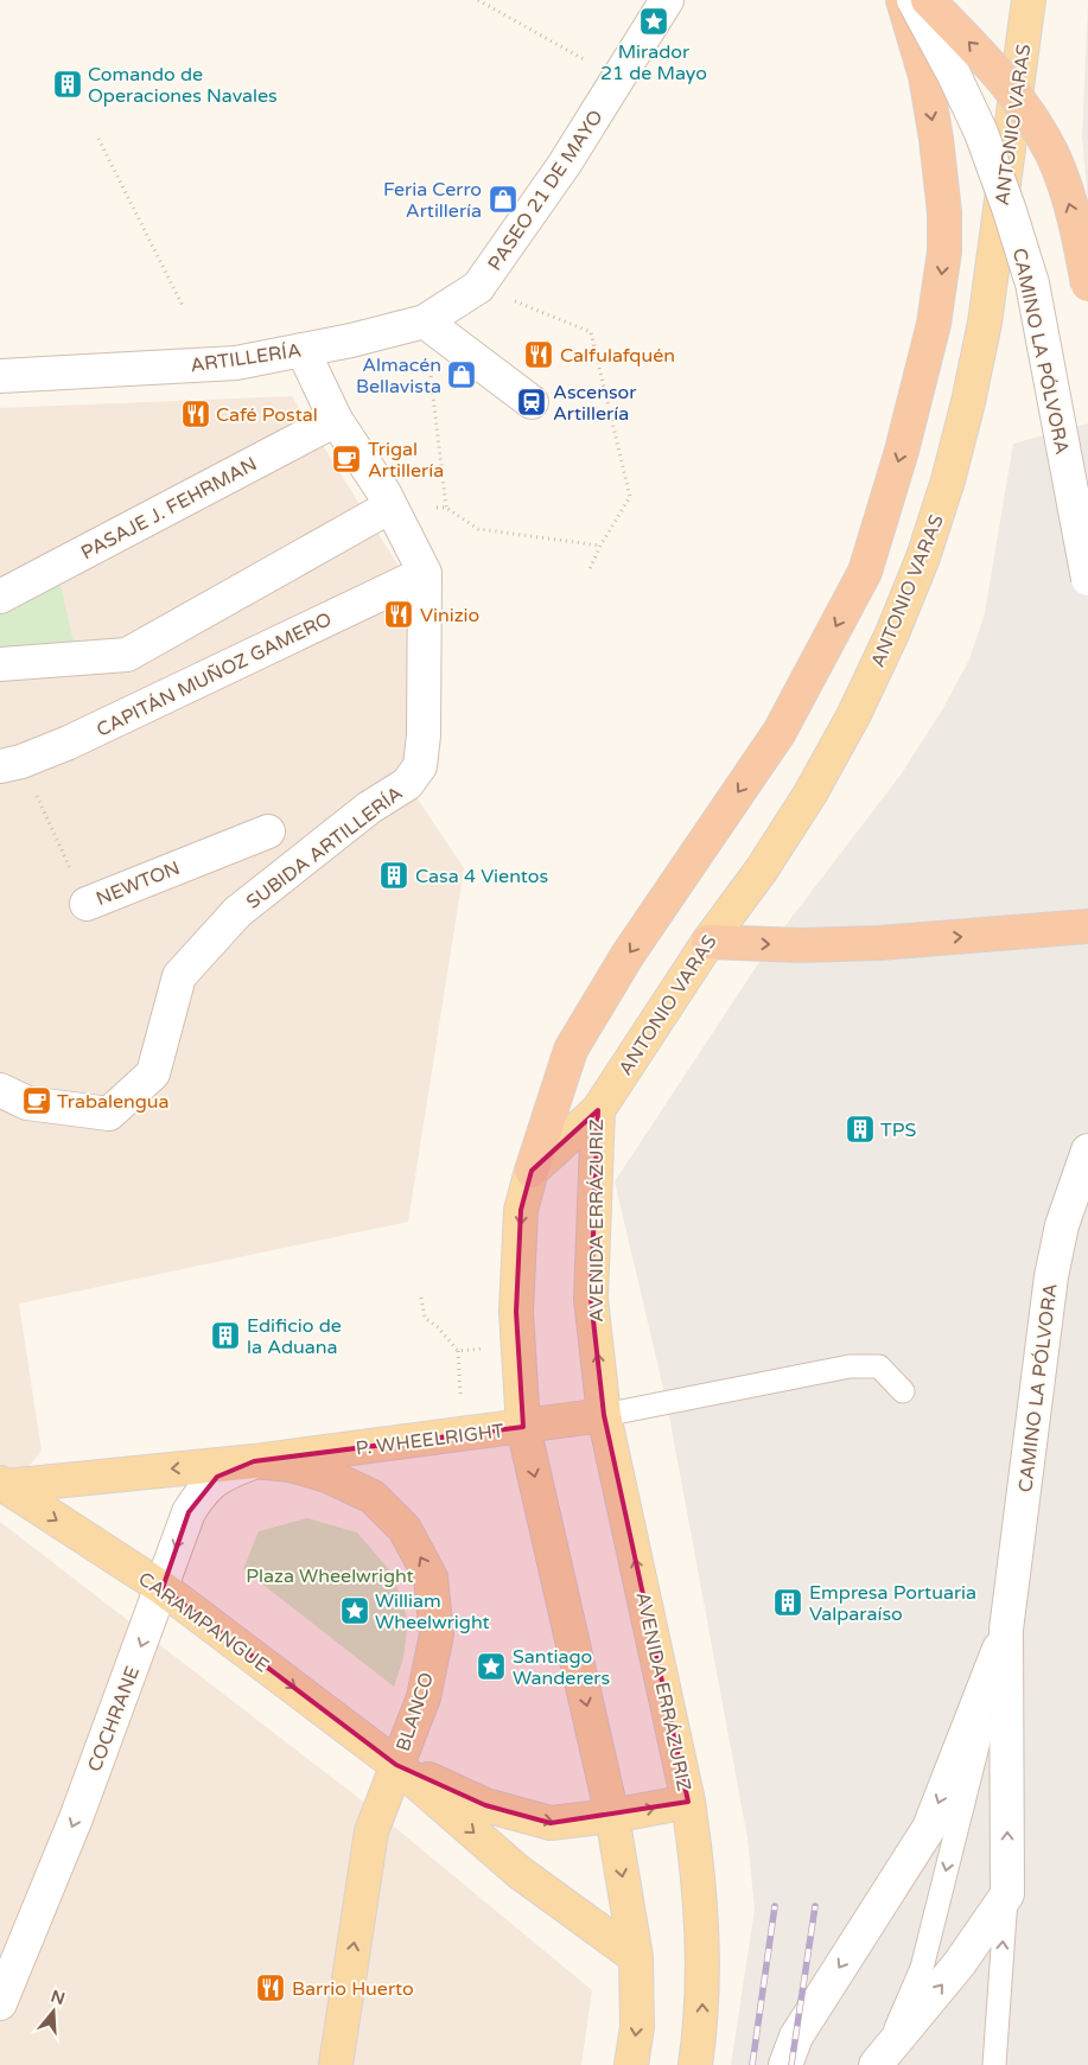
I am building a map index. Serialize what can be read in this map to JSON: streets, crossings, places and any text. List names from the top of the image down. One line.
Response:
{"streets":{"main road":["ANTONIO VARAS","AVENIDA ERRÁZURIZ","P. WHEELRIGHT","CARAMPANGUE","BLANCO"],"street":["PASEO 21 DE MAYO","CAMINO LA PÓLVORA","ARTILLERÍA","PASAJE J. FEHRMAN","CAPITÁN MUÑOZ GAMERO","SUBIDA ARTILLERÍA","NEWTON","COCHRANE"]},"crossings":[["ANTONIO VARAS","AVENIDA ERRÁZURIZ"],["PASEO 21 DE MAYO","ARTILLERÍA"],["ARTILLERÍA","SUBIDA ARTILLERÍA"],["PASAJE J. FEHRMAN","SUBIDA ARTILLERÍA"],["CAPITÁN MUÑOZ GAMERO","SUBIDA ARTILLERÍA"],["CAPITÁN MUÑOZ GAMERO","NEWTON"],["AVENIDA ERRÁZURIZ","P. WHEELRIGHT"],["AVENIDA ERRÁZURIZ","CARAMPANGUE"],["P. WHEELRIGHT","CARAMPANGUE"],["P. WHEELRIGHT","BLANCO"],["P. WHEELRIGHT","COCHRANE"],["CARAMPANGUE","BLANCO"],["CARAMPANGUE","COCHRANE"],["BLANCO","COCHRANE"]],"one_way":["COCHRANE"],"parks":["Plaza Wheelwright"],"places":{"place":["Mirador 21 de Mayo","William Wheelwright","Santiago Wanderers"],"building":["Comando de Operaciones Navales","Casa 4 Vientos","TPS","Edificio de la Aduana","Empresa Portuaria Valparaíso"],"shop":["Feria Cerro Artillería","Almacén Bellavista"],"restaurant":["Calfulafquén","Café Postal","Vinizio","Barrio Huerto"],"station":["Ascensor Artillería"],"cafe":["Trigal Artillería","Trabalengua"]},"north":"top"}
